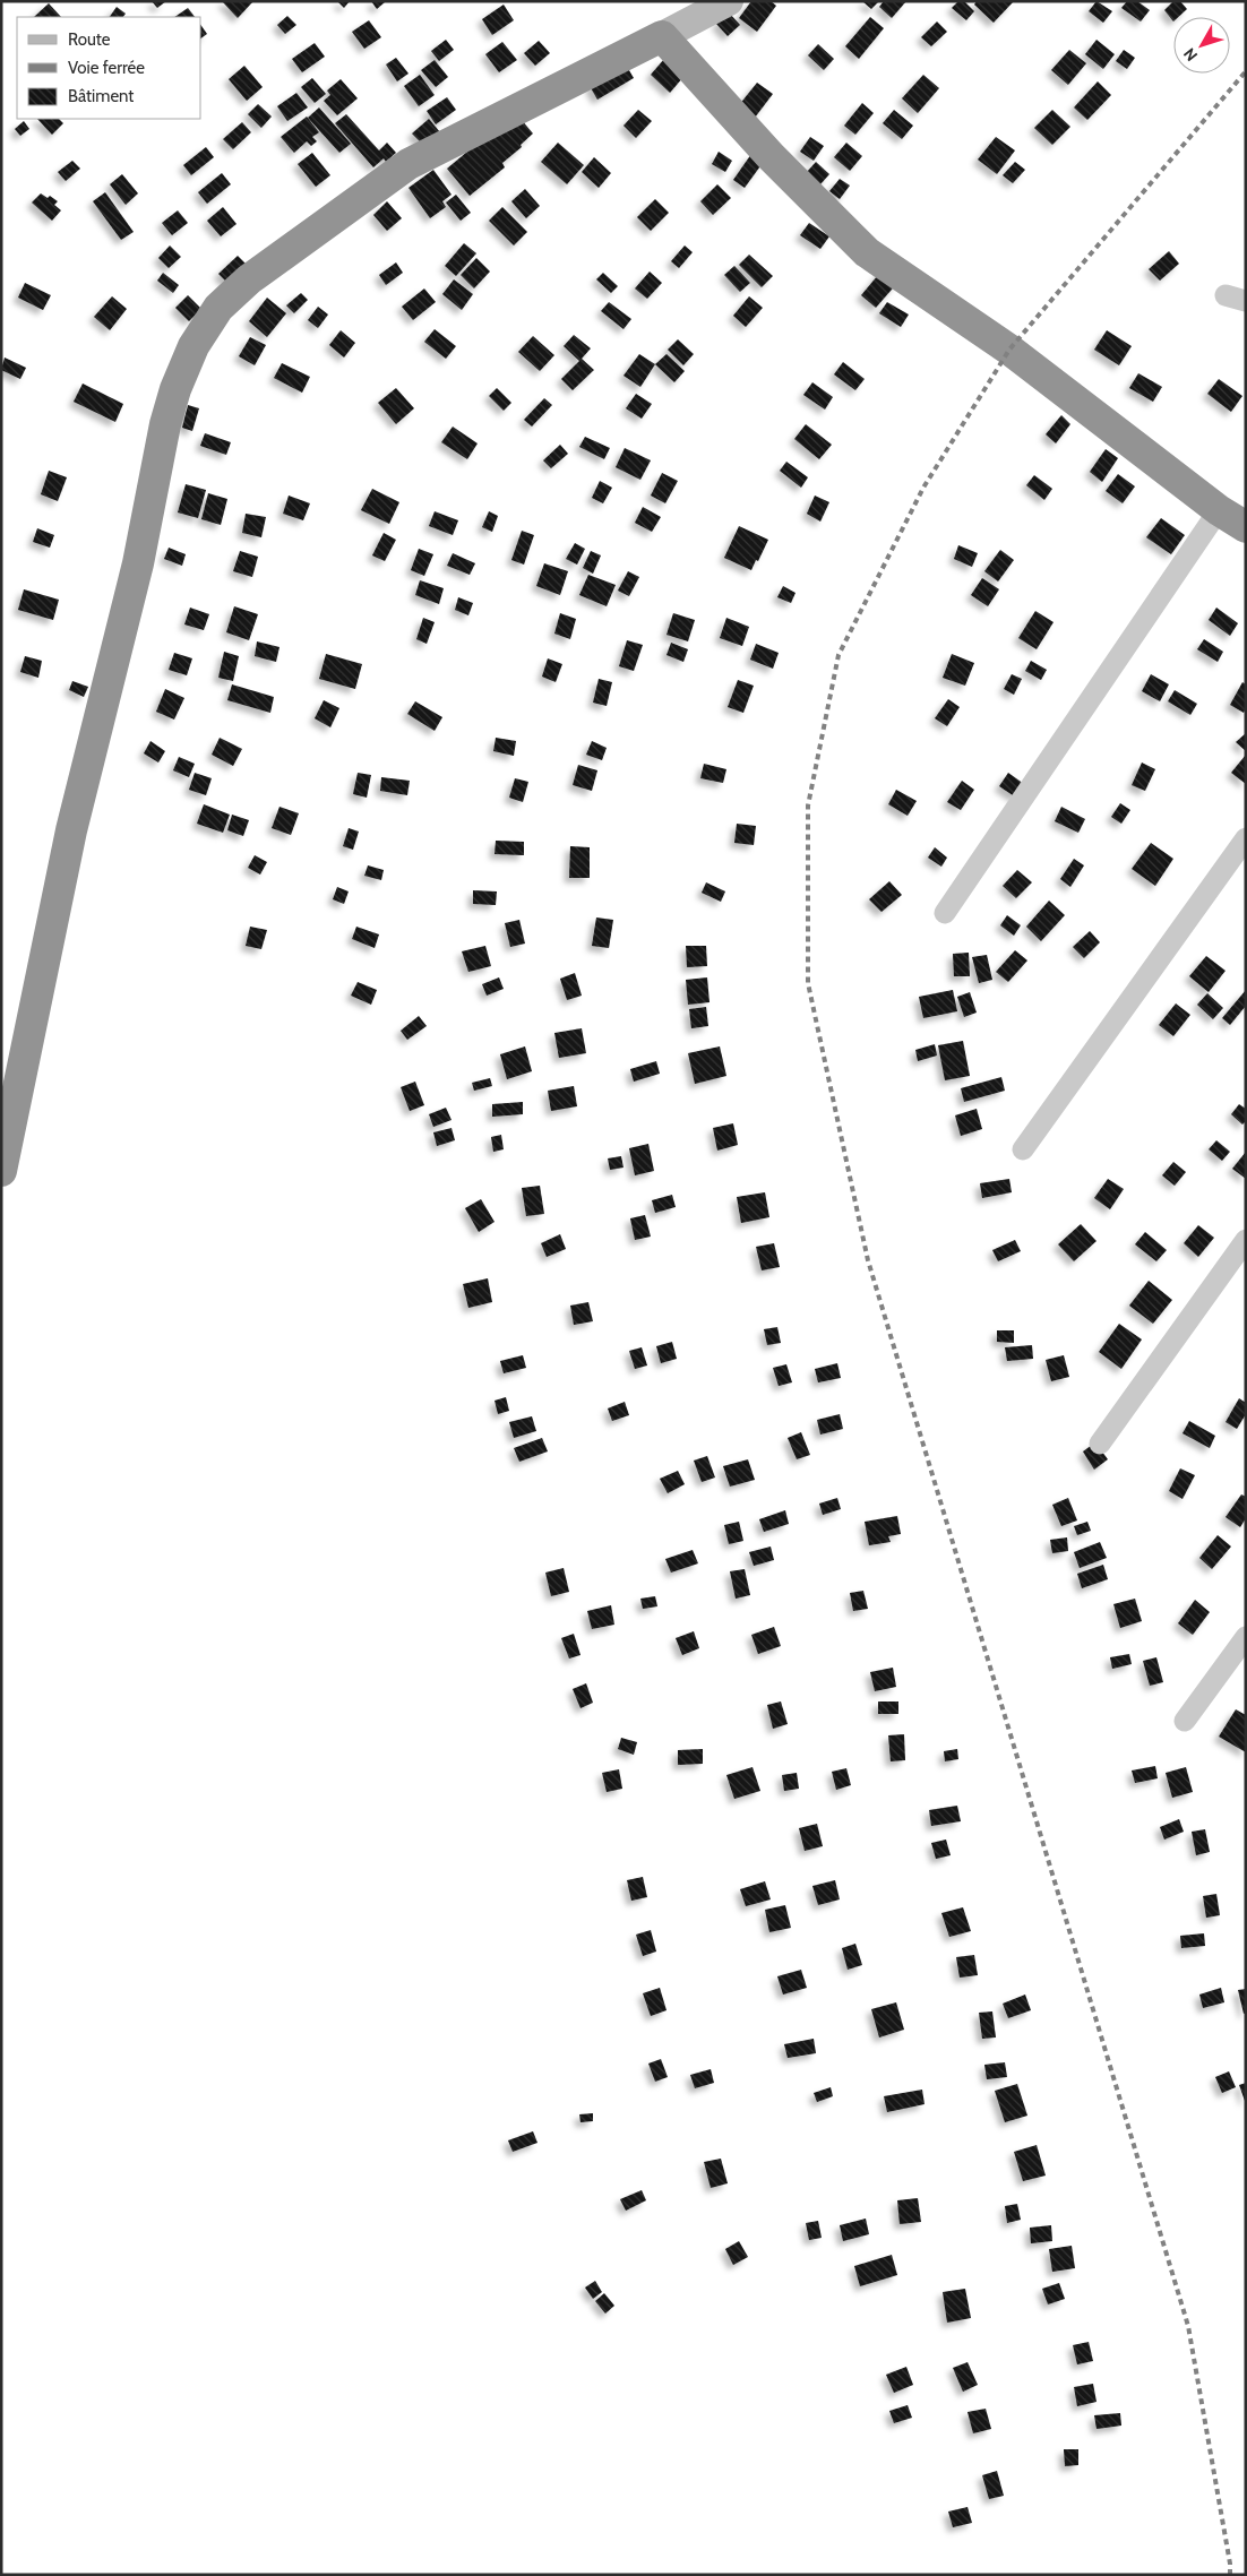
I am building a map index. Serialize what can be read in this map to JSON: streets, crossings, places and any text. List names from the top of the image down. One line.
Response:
{"legend":["Route","Voie ferrée","Bâtiment"],"north":"bottom left"}
